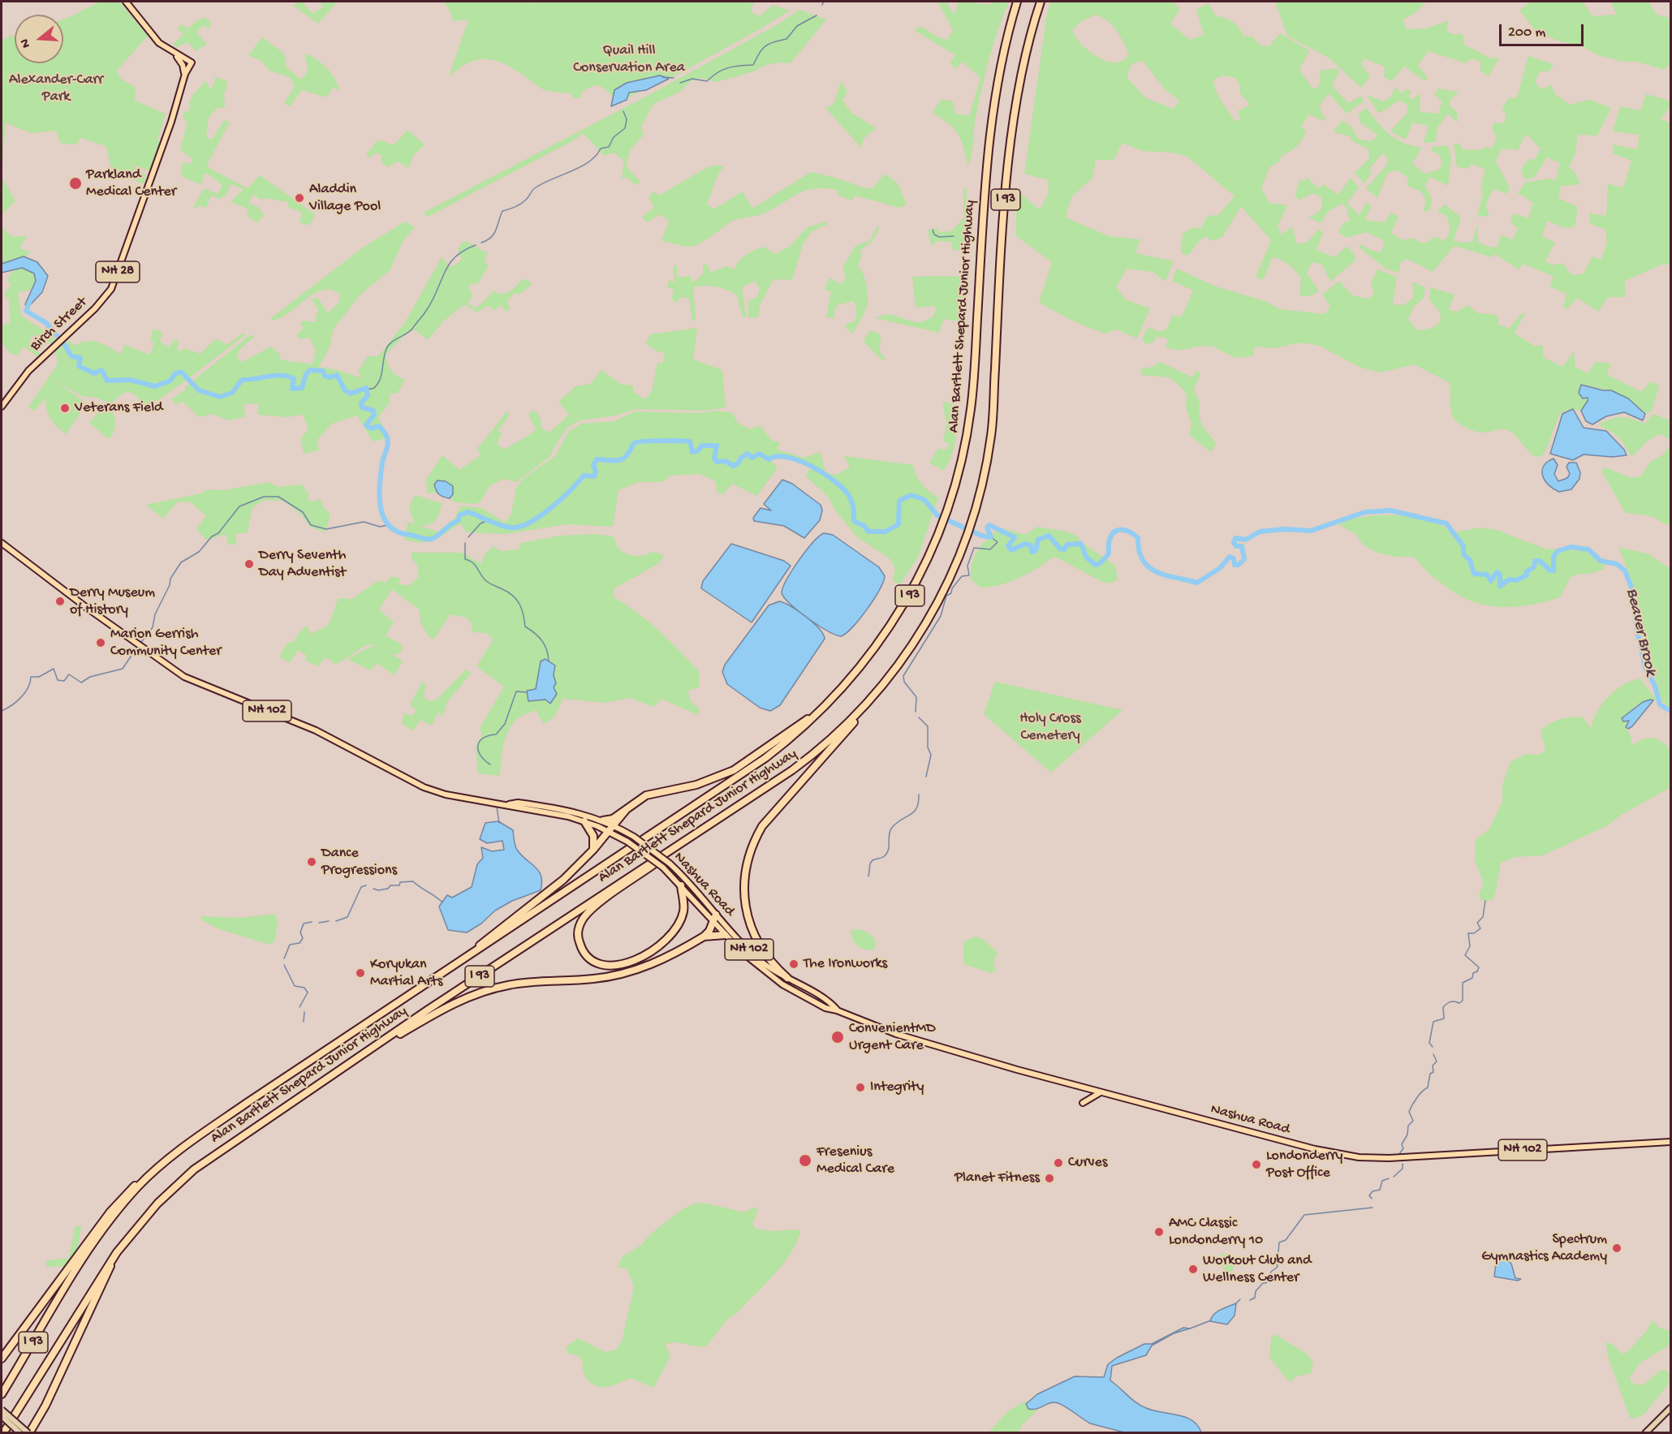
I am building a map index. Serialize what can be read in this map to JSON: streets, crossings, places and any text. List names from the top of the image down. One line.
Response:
{"streets":{"highway":["I 93","Alan Bartlett Shepard Junior Highway"],"main road":["NH 28","Birch Street","NH 102","Nashua Road"]},"crossings":[["NH 28","Birch Street"]],"water":["Beaver Brook"],"parks":["Quail Hill Conservation Area","Alexander-Carr Park","Holy Cross Cemetery"],"places":["Parkland Medical Center","Aladdin Village Pool","Veterans Field","Derry Seventh Day Adventist","Derry Museum of History","Marion Gerrish Community Center","Dance Progressions","The Ironworks","Koryukan Martial Arts","ConvenientMD Urgent Care","Integrity","Fresenius Medical Care","Curves","Londonderry Post Office","Planet Fitness","AMC Classic Londonderry 10","Spectrum Gymnastics Academy","Workout Club and Wellness Center"],"scale_bar":"200 m","north":"left"}
